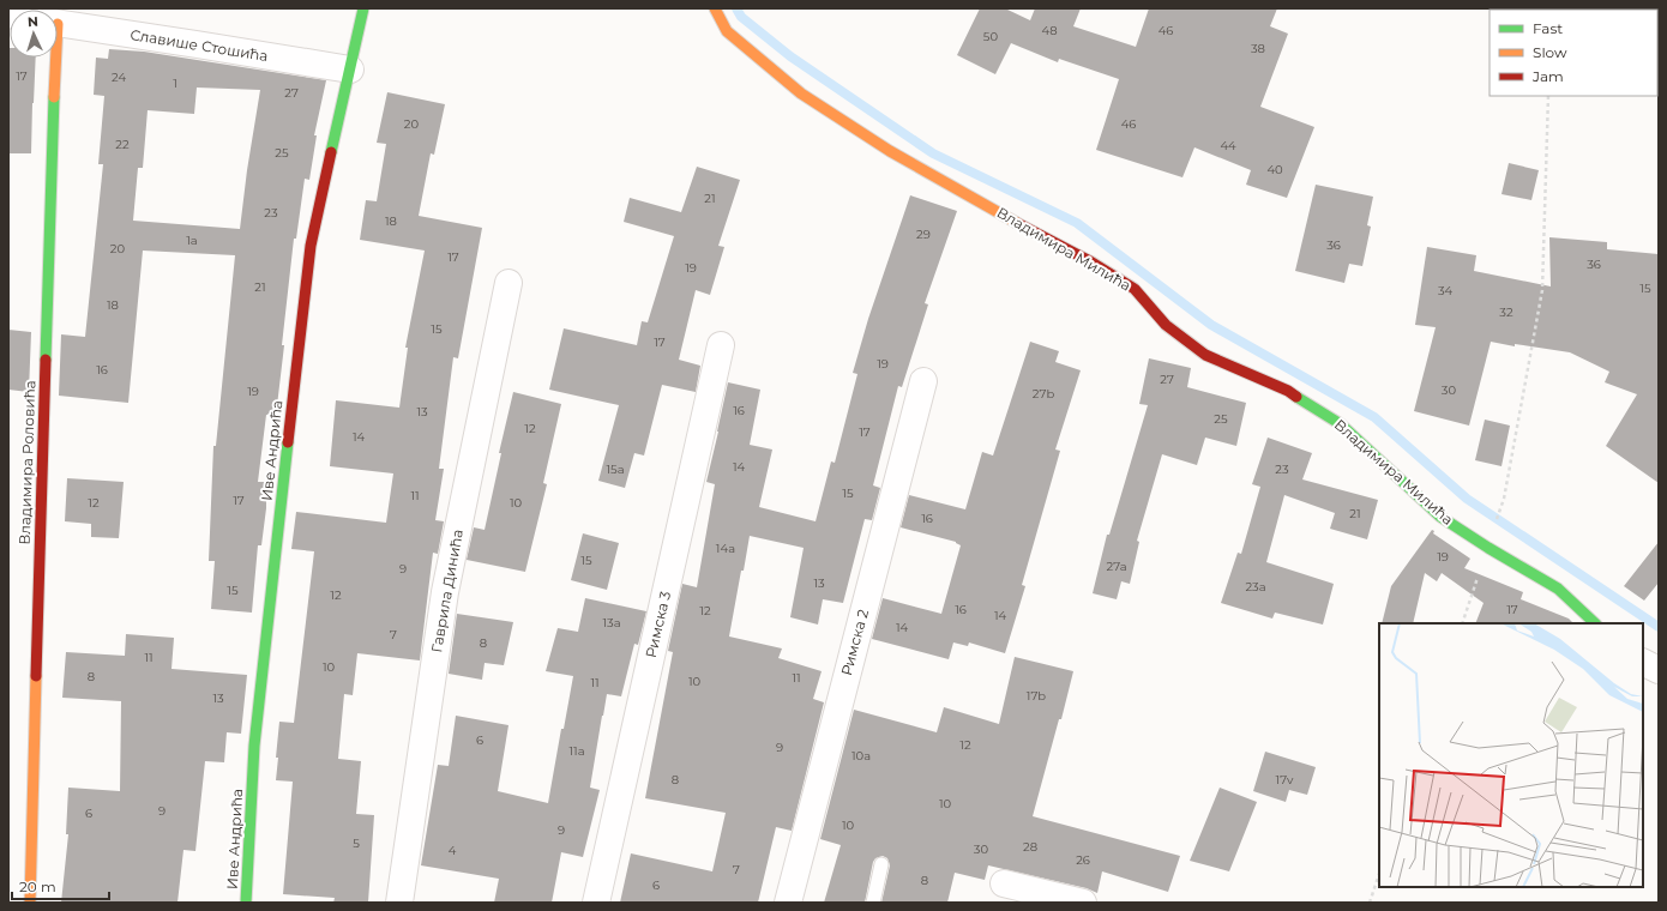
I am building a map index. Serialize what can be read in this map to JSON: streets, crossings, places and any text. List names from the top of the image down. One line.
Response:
{"streets":{"street":["Славише Стошића","Владимира Милића","Иве Андрића","Владимира Роловића","Гаврила Динића","Римска 3","Римска 2"]},"crossings":[["Славише Стошића","Иве Андрића"]],"house_numbers":["48","46","50","38","17","24","1","27","20","46","22","44","25","40","21","23","18","29","1a","36","20","17","36","19","21","15","34","18","32","15","17","19","16","27","30","19","27b","16","13","25","12","17","14","14","15a","23","15","11","17","12","10","21","16","14a","19","15","27a","9","13","23a","15","12","16","17","12","14","13a","14","7","8","11","10","8","11","10","11","17b","13","6","12","9","11a","10a","8","17v","10","9","6","10","9","5","28","30","4","26","7","8","6"],"legend":["Fast","Slow","Jam"],"scale_bar":"20 m","north":"top"}
